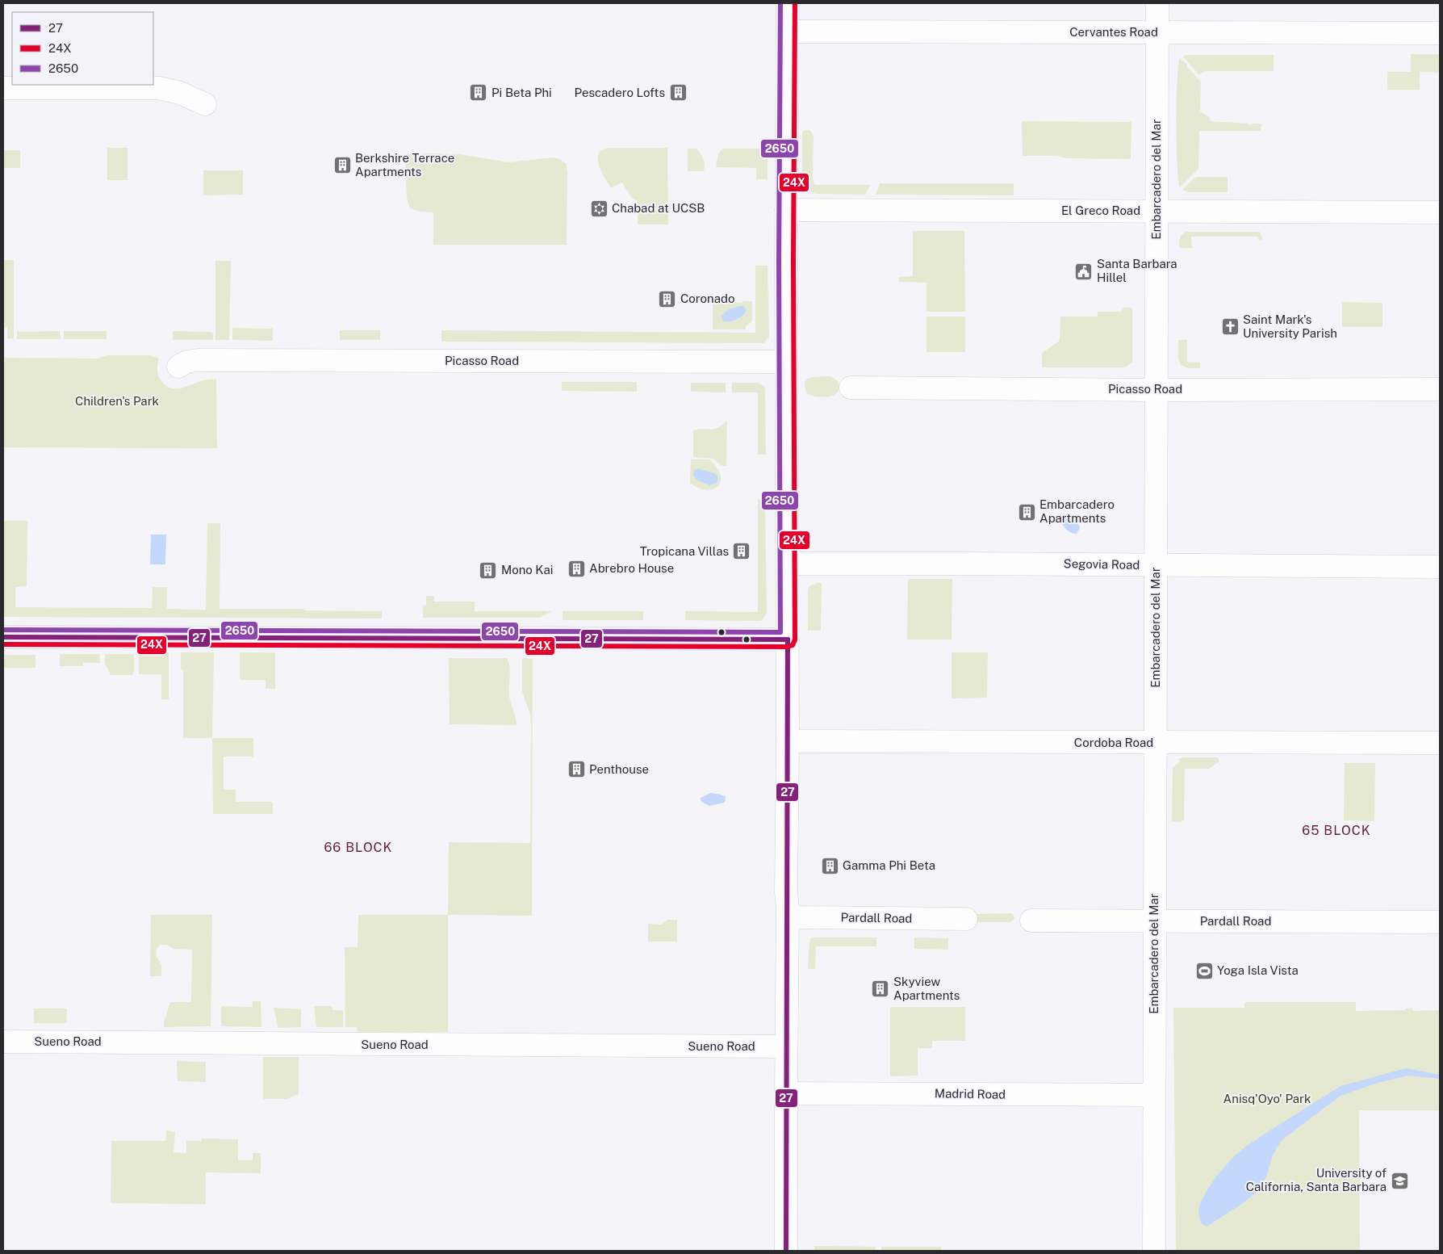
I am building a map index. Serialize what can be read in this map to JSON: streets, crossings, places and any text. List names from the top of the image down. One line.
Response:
{"streets":{"street":["Cervantes Road","Embarcadero del Mar","El Greco Road","Picasso Road","Segovia Road","Cordoba Road","Pardall Road","Sueno Road","Madrid Road"]},"crossings":[["Cervantes Road","Embarcadero del Mar"],["Embarcadero del Mar","El Greco Road"],["Embarcadero del Mar","Picasso Road"],["Embarcadero del Mar","Segovia Road"],["Embarcadero del Mar","Cordoba Road"],["Embarcadero del Mar","Pardall Road"],["Embarcadero del Mar","Madrid Road"]],"districts":["65 BLOCK","66 BLOCK"],"parks":["Children's Park","Anisq'Oyo' Park"],"places":{"building":["Pi Beta Phi","Pescadero Lofts","Berkshire Terrace Apartments","Coronado","Embarcadero Apartments","Tropicana Villas","Abrebro House","Mono Kai","Penthouse","Gamma Phi Beta","Skyview Apartments"],"synagogue":["Chabad at UCSB"],"public building":["Santa Barbara Hillel"],"church":["Saint Mark's University Parish"],"sports":["Yoga Isla Vista"],"school or university":["University of California, Santa Barbara"]},"lines":["transit line 24X","transit line 2650","transit line 27"],"legend":["27","24X","2650"]}
